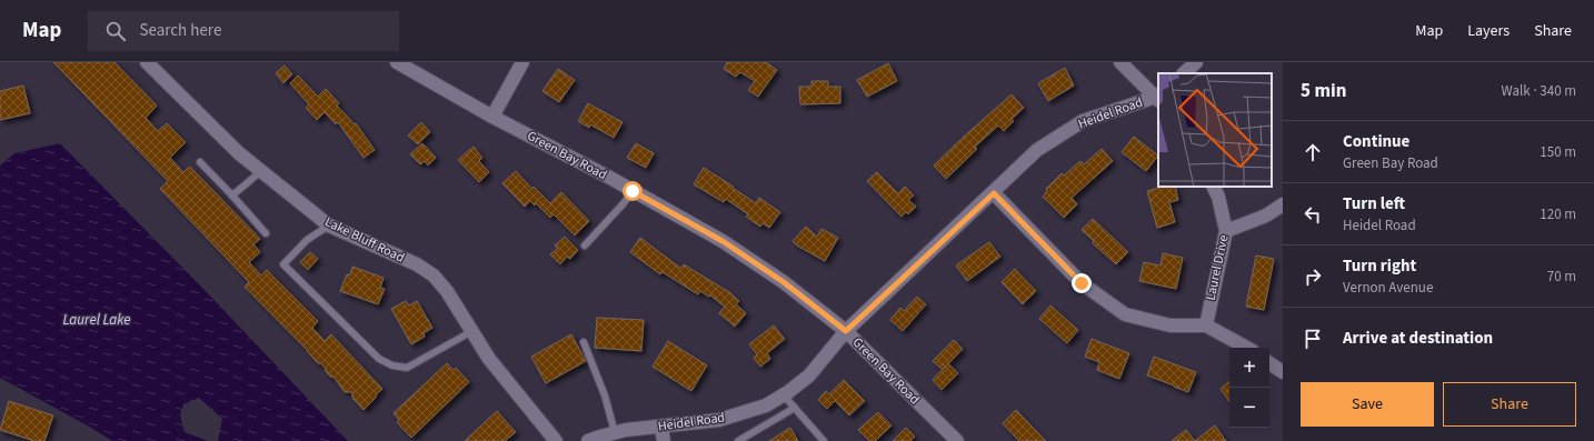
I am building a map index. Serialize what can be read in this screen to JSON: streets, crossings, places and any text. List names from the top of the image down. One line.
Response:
{"streets":{"street":["Heidel Road","Green Bay Road","Lake Bluff Road","Laurel Drive"]},"crossings":[["Heidel Road","Green Bay Road"]],"water":["Laurel Lake"],"page":{"header":"Map","search":"Search here","nav":["Map","Layers","Share"],"heading":["5 min","Walk · 340 m"],"list":[["Continue","Green Bay Road","150 m"],["Turn left","Heidel Road","120 m"],["Turn right","Vernon Avenue","70 m"],"Arrive at destination"],"map_buttons":["+","−"],"buttons":["Save","Share"]}}
